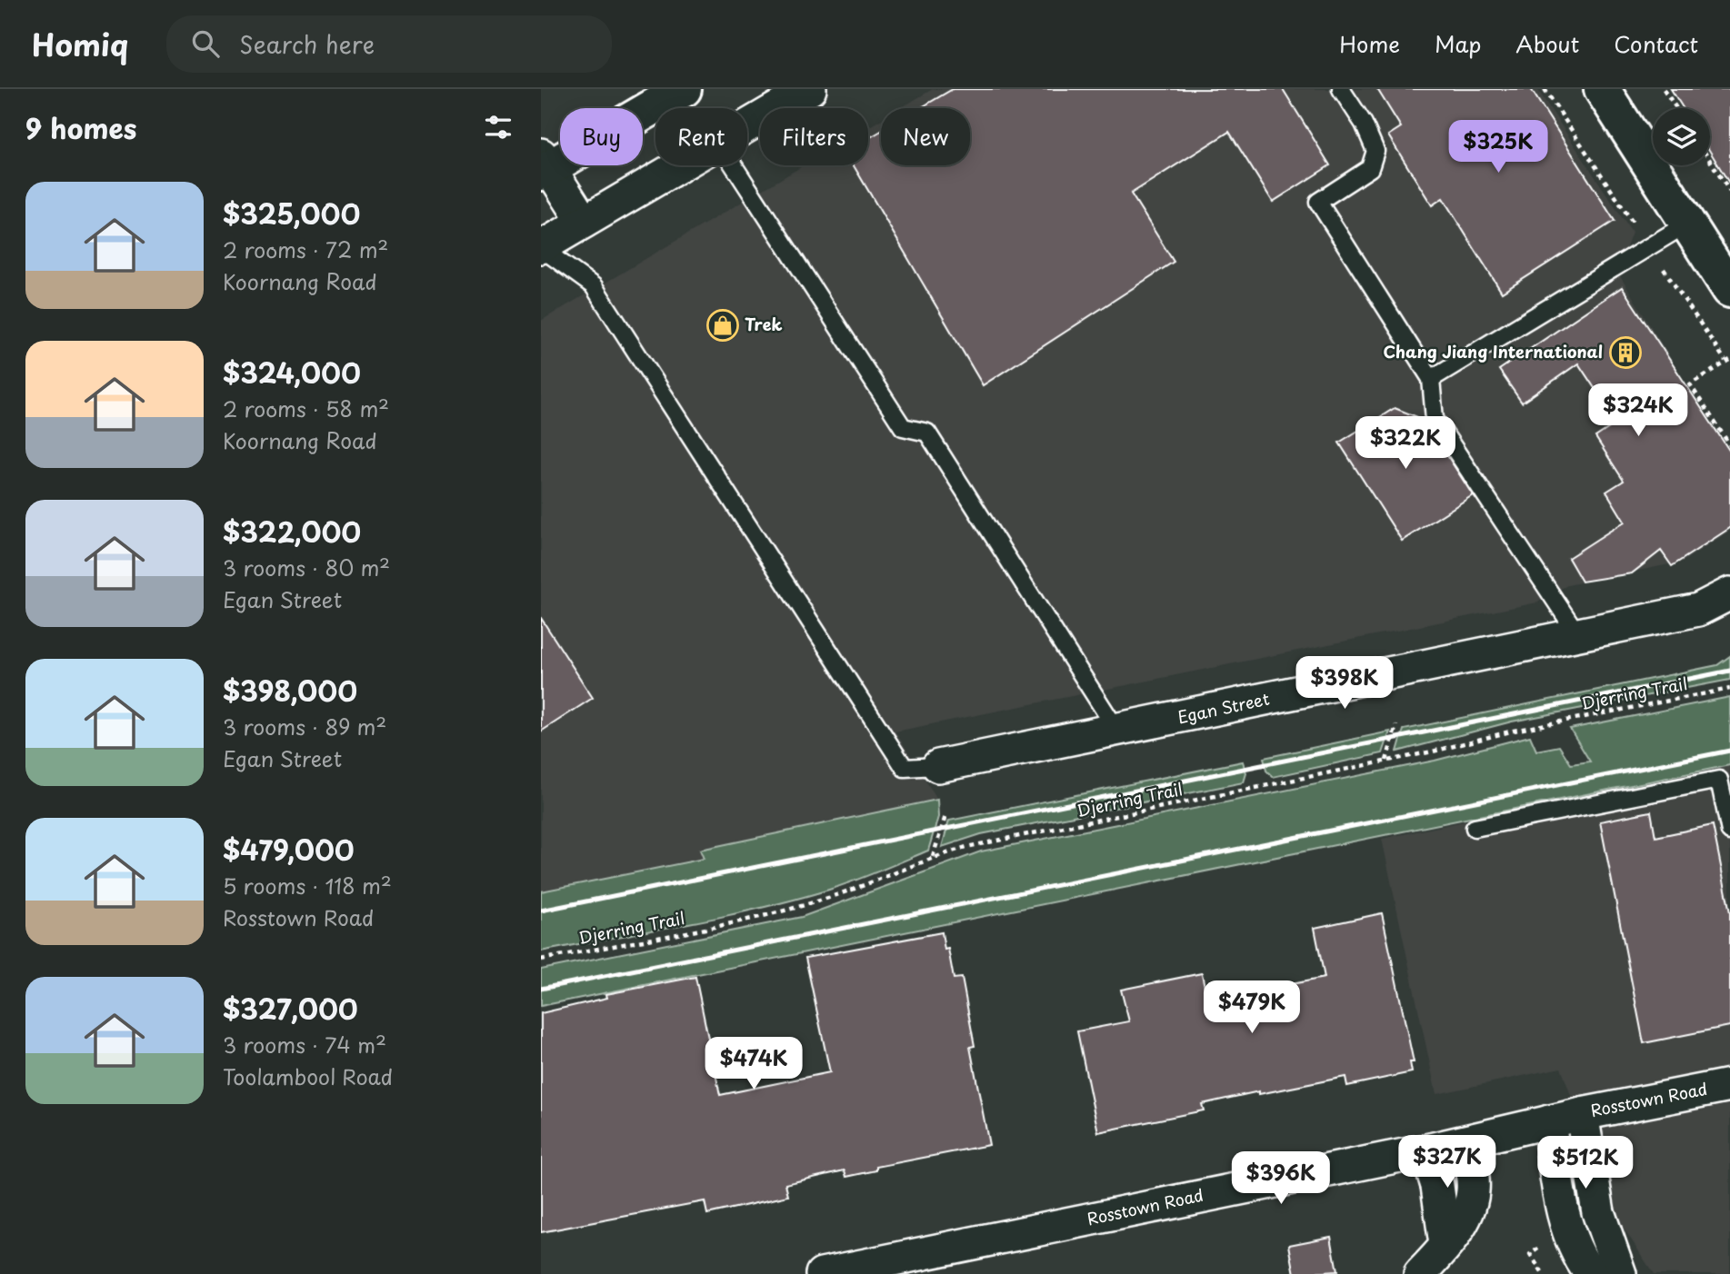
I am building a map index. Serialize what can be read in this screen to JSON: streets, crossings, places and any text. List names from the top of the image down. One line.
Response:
{"streets":{"street":["Egan Street","Rosstown Road"],"path":["Djerring Trail"]},"places":{"shop":["Trek"],"building":["Chang Jiang International"]},"page":{"header":"Homiq","search":"Search here","nav":["Home","Map","About","Contact"],"heading":"9 homes","chip":["Buy","Rent","Filters","New"],"price":["$325K","$324K","$322K","$398K","$479K","$474K","$327K","$512K","$396K"],"list":[{"name":"$325,000","note":"2 rooms · 72 m² · Koornang Road"},{"name":"$324,000","note":"2 rooms · 58 m² · Koornang Road"},{"name":"$322,000","note":"3 rooms · 80 m² · Egan Street"},{"name":"$398,000","note":"3 rooms · 89 m² · Egan Street"},{"name":"$479,000","note":"5 rooms · 118 m² · Rosstown Road"},{"name":"$327,000","note":"3 rooms · 74 m² · Toolambool Road"}]}}
